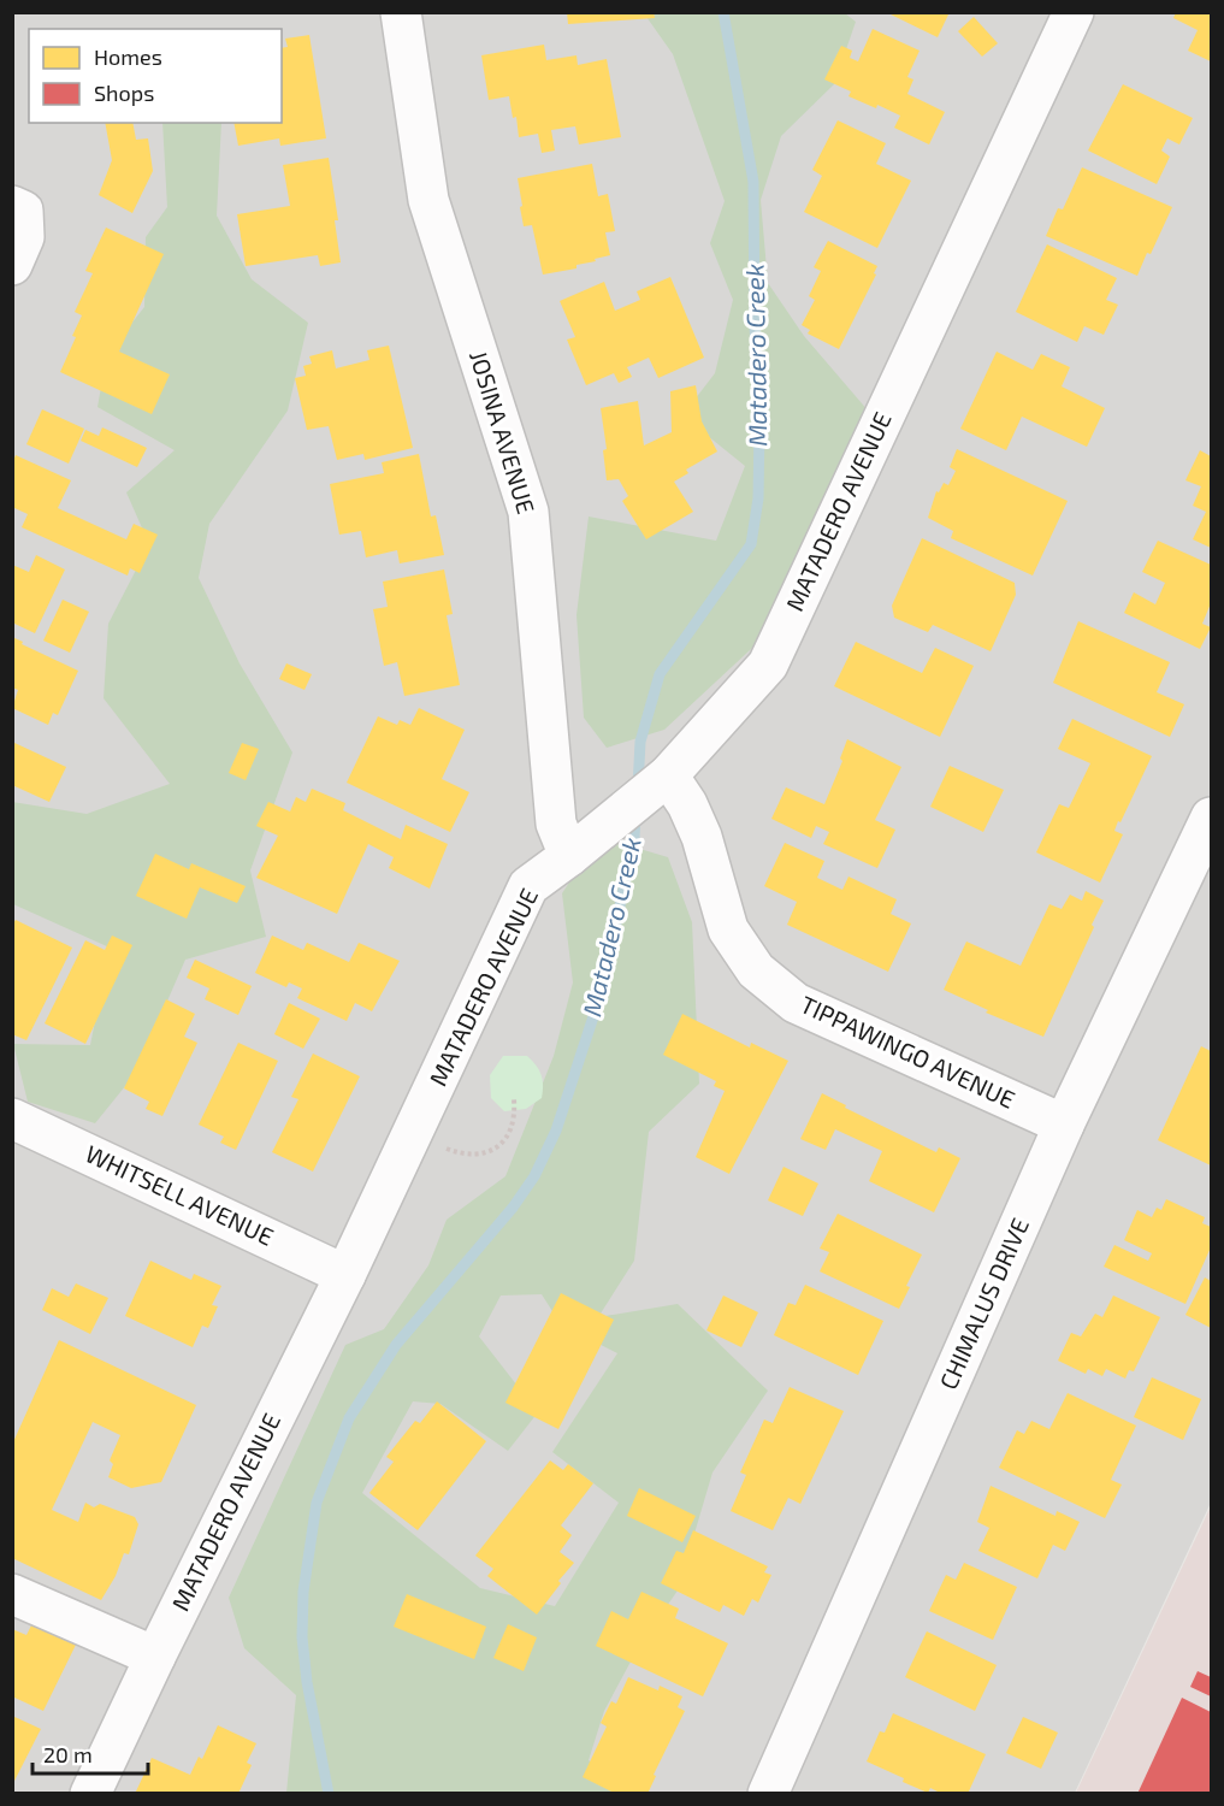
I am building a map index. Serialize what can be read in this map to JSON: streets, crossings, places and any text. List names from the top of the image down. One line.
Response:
{"streets":{"street":["JOSINA AVENUE","MATADERO AVENUE","TIPPAWINGO AVENUE","WHITSELL AVENUE","CHIMALUS DRIVE"]},"crossings":[["JOSINA AVENUE","MATADERO AVENUE"],["MATADERO AVENUE","TIPPAWINGO AVENUE"],["MATADERO AVENUE","WHITSELL AVENUE"],["TIPPAWINGO AVENUE","CHIMALUS DRIVE"]],"water":["Matadero Creek"],"legend":["Homes","Shops"],"scale_bar":"20 m"}
